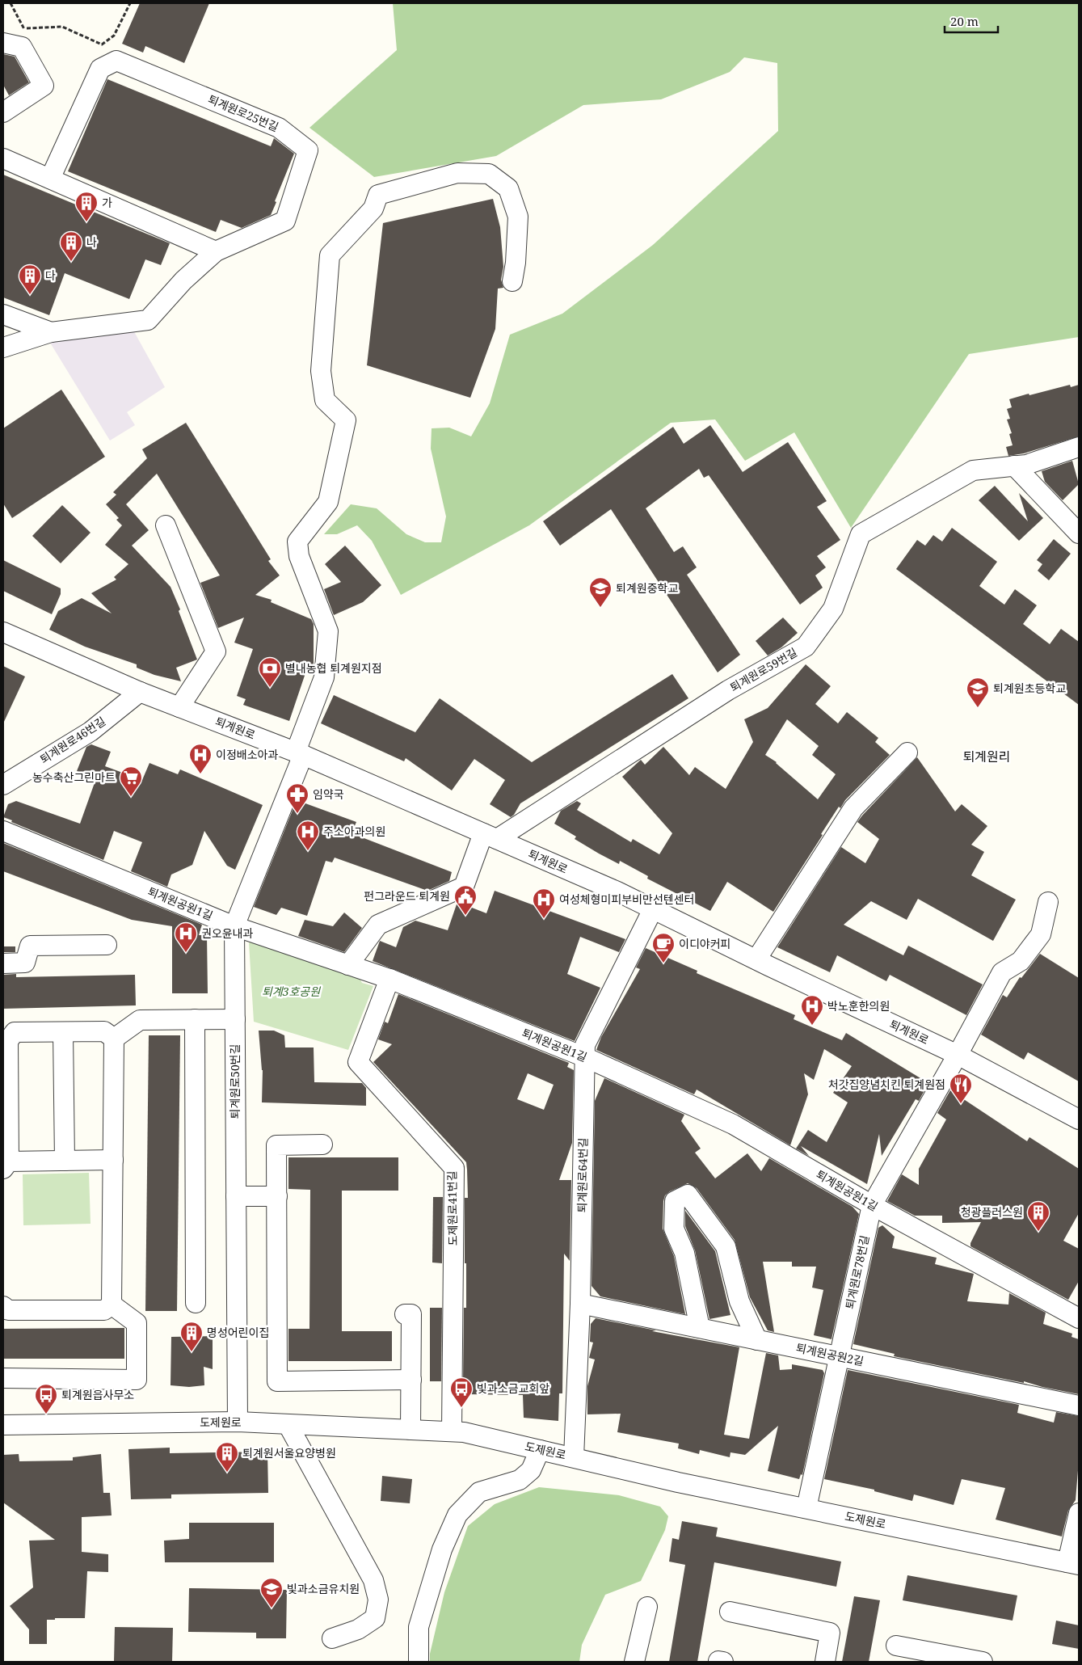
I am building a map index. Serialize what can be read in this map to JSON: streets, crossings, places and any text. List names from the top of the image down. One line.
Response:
{"streets":{"street":["퇴계원로25번길","퇴계원로59번길","퇴계원로","퇴계원로46번길","퇴계원공원1길","퇴계원로50번길","퇴계원로64번길","도제원로41번길","퇴계원로78번길","퇴계원공원2길","도제원로"]},"crossings":[["퇴계원로59번길","퇴계원로"],["퇴계원로","퇴계원로46번길"],["퇴계원로","퇴계원로50번길"],["퇴계원로","퇴계원로64번길"],["퇴계원로","퇴계원로78번길"],["퇴계원공원1길","퇴계원로50번길"],["퇴계원공원1길","퇴계원로64번길"],["퇴계원공원1길","도제원로41번길"],["퇴계원공원1길","퇴계원로78번길"],["퇴계원로50번길","도제원로"],["퇴계원로64번길","퇴계원공원2길"],["퇴계원로64번길","도제원로"],["도제원로41번길","도제원로"],["퇴계원로78번길","퇴계원공원2길"],["퇴계원로78번길","도제원로"]],"districts":["퇴계원리"],"parks":["퇴계3호공원"],"places":{"building":["가","나","다","청광플러스원","명성어린이집","퇴계원서울요양병원"],"school or university":["퇴계원중학교","퇴계원초등학교","빛과소금유치원"],"bank":["별내농협 퇴계원지점"],"hospital":["이정배소아과","주소아과의원","여성체형미피부비만선텐센터","권오윤내과","박노훈한의원"],"supermarket":["농수축산그린마트"],"pharmacy":["임약국"],"public building":["펀그라운드 퇴계원"],"cafe":["이디야커피"],"restaurant":["처갓집양념치킨 퇴계원점"],"bus stop":["빛과소금교회앞","퇴계원읍사무소"]},"scale_bar":"20 m"}
